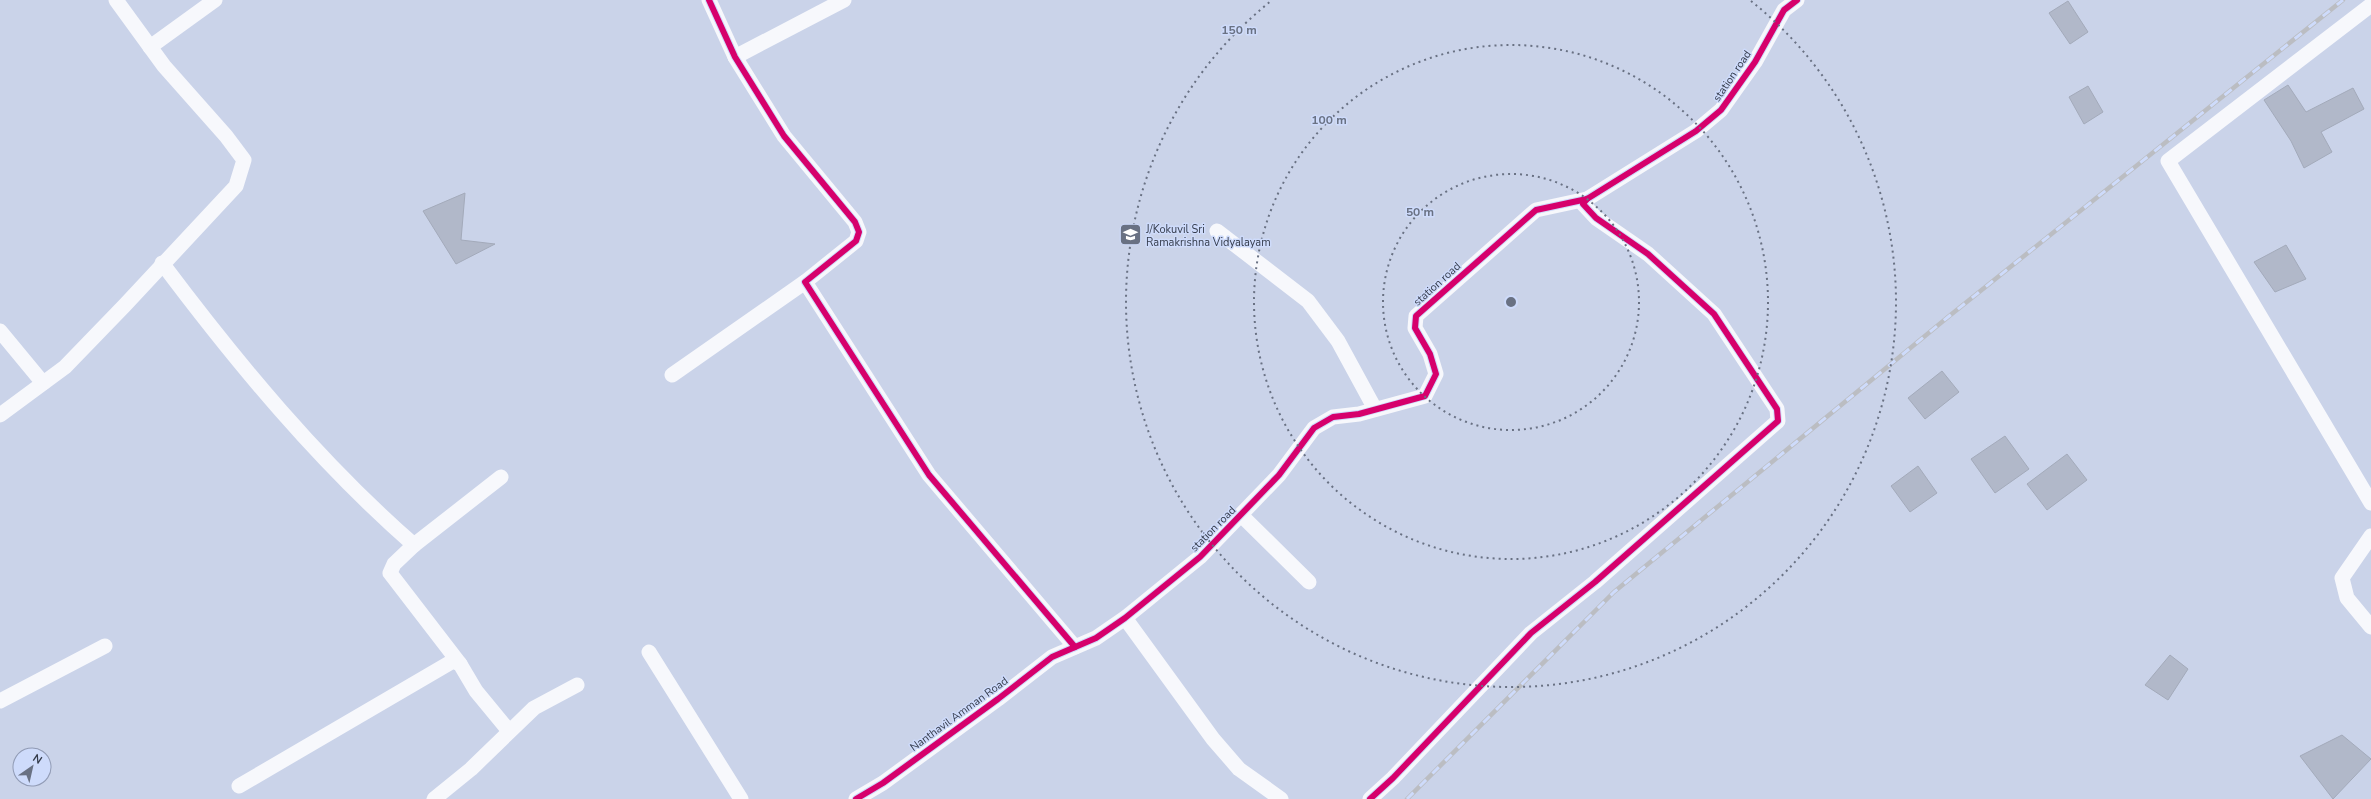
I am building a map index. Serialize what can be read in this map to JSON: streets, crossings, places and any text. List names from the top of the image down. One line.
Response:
{"streets":{"street":["station road","Nanthavil Amman Road"]},"crossings":[["station road","Nanthavil Amman Road"]],"places":{"school or university":["J/Kokuvil Sri Ramakrishna Vidyalayam"]},"north":"top right","rings":["150 m","100 m","50 m"]}
